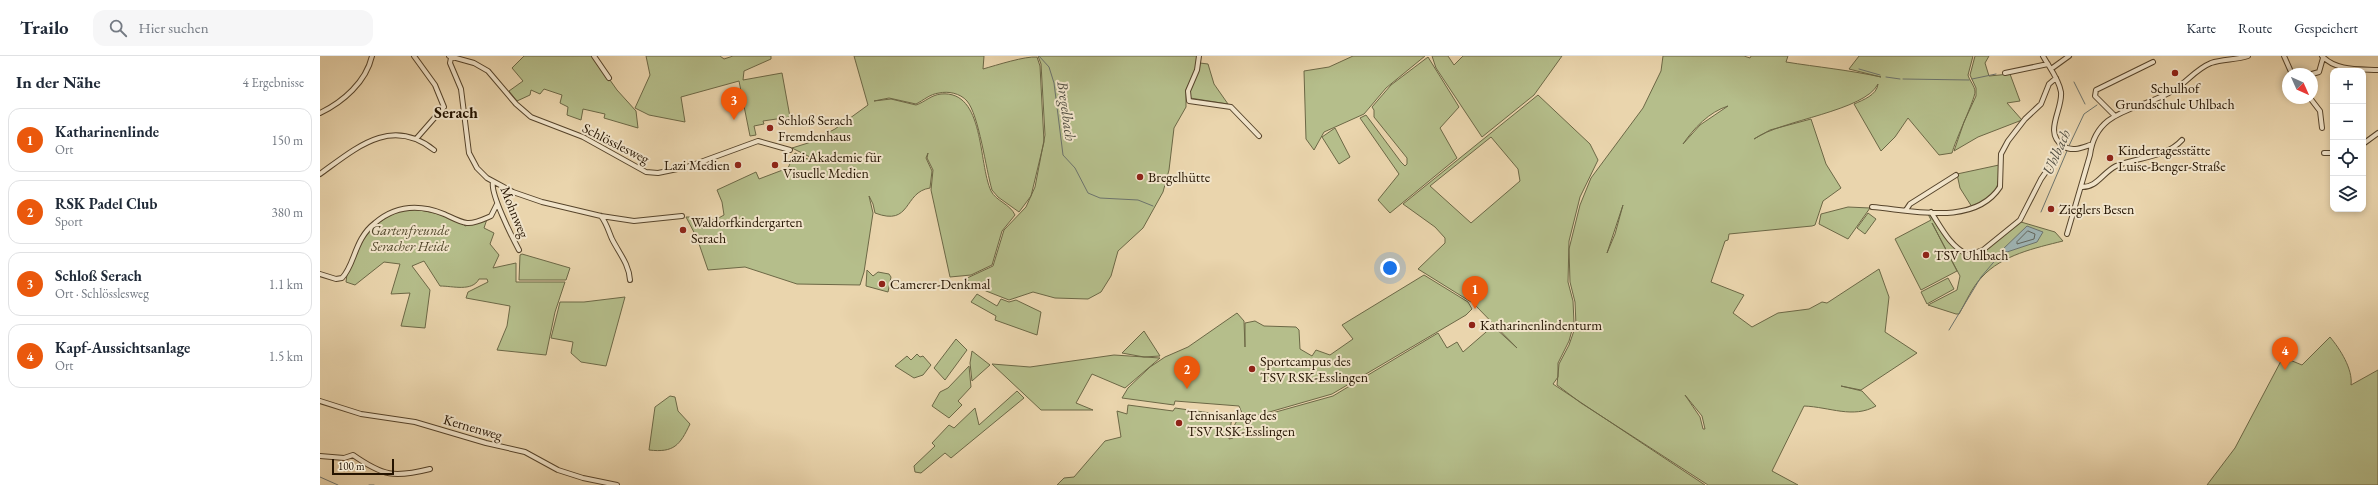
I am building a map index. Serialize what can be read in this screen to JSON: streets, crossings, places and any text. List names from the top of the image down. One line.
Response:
{"streets":{"street":["Schlösslesweg","Mohnweg","Kernenweg"]},"districts":["Serach"],"water":["Bregelbach","Uhlbach"],"parks":["Gartenfreunde Seracher Heide"],"places":["Schulhof Grundschule Uhlbach","Schloß Serach Fremdenhaus","Kindertagesstätte Luise-Benger-Straße","Lazi Medien","Lazi Akademie für Visuelle Medien","Bregelhütte","Zieglers Besen","Waldorfkindergarten Serach","TSV Uhlbach","Camerer-Denkmal","Katharinenlindenturm","Sportcampus des TSV RSK-Esslingen","Tennisanlage des TSV RSK-Esslingen"],"scale_bar":"100 m","north":"bottom right","page":{"header":"Trailo","search":"Hier suchen","nav":["Karte","Route","Gespeichert"],"heading":["In der Nähe","4 Ergebnisse"],"map_buttons":["+","−"],"pins":["3","1","4","2"],"list":[{"mark":"1","name":"Katharinenlinde","note":"Ort","value":"150 m"},{"mark":"2","name":"RSK Padel Club","note":"Sport","value":"380 m"},{"mark":"3","name":"Schloß Serach","note":"Ort · Schlösslesweg","value":"1.1 km"},{"mark":"4","name":"Kapf-Aussichtsanlage","note":"Ort","value":"1.5 km"}],"scale":"100 m"}}
